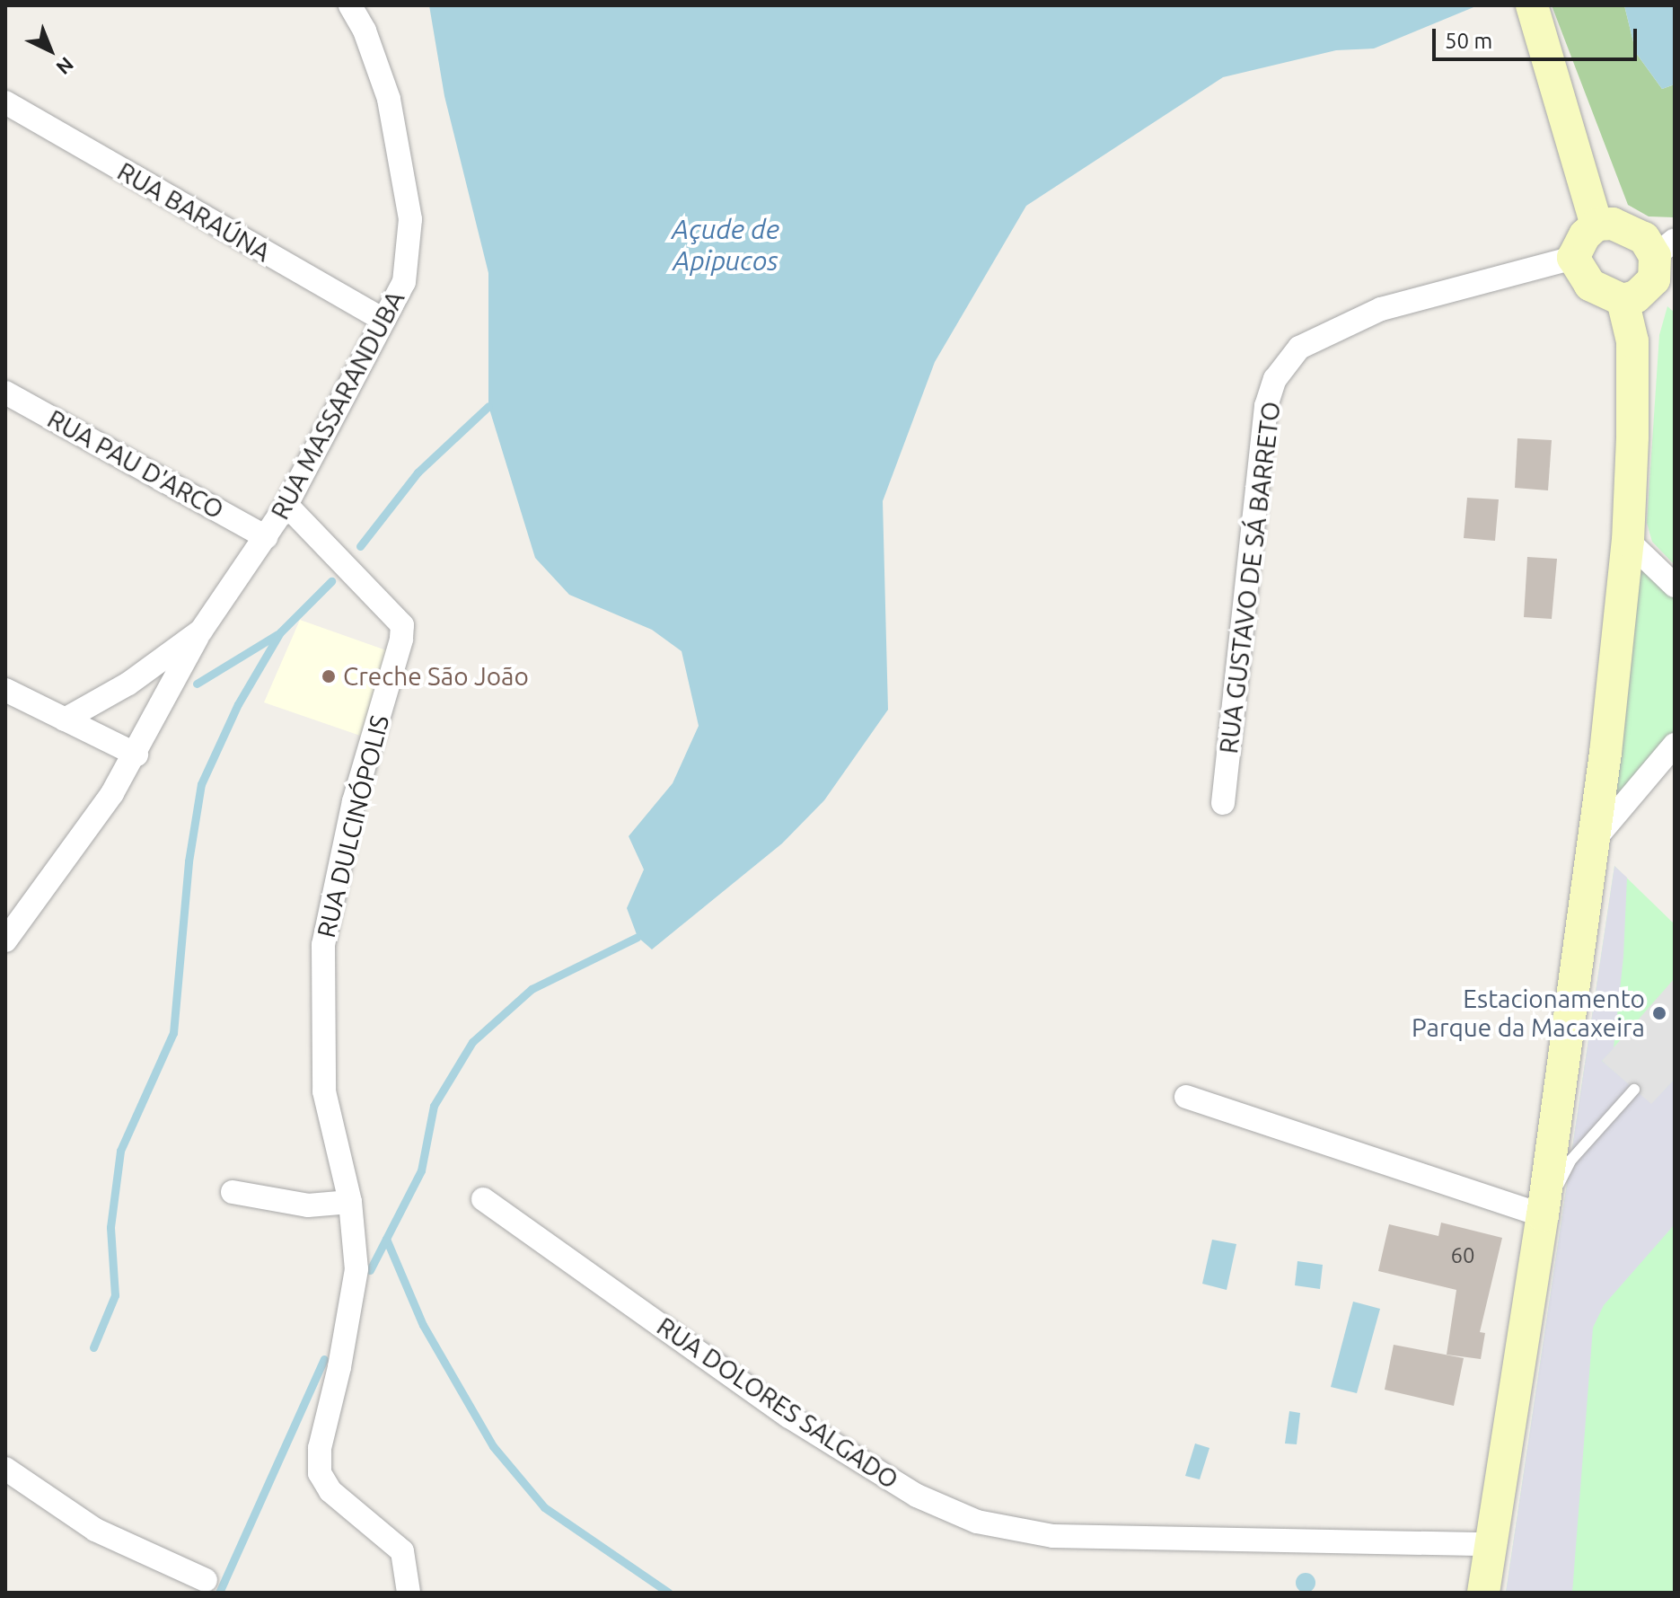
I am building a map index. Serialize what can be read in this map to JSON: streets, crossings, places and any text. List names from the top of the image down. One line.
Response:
{"streets":{"street":["RUA BARAÚNA","RUA MASSARANDUBA","RUA PAU D'ARCO","RUA GUSTAVO DE SÁ BARRETO","RUA DULCINÓPOLIS","RUA DOLORES SALGADO"]},"crossings":[["RUA BARAÚNA","RUA MASSARANDUBA"],["RUA MASSARANDUBA","RUA PAU D'ARCO"],["RUA MASSARANDUBA","RUA DULCINÓPOLIS"]],"water":["Açude de Apipucos"],"places":["Creche São João","Estacionamento Parque da Macaxeira"],"house_numbers":["60"],"scale_bar":"50 m","north":"bottom right"}
